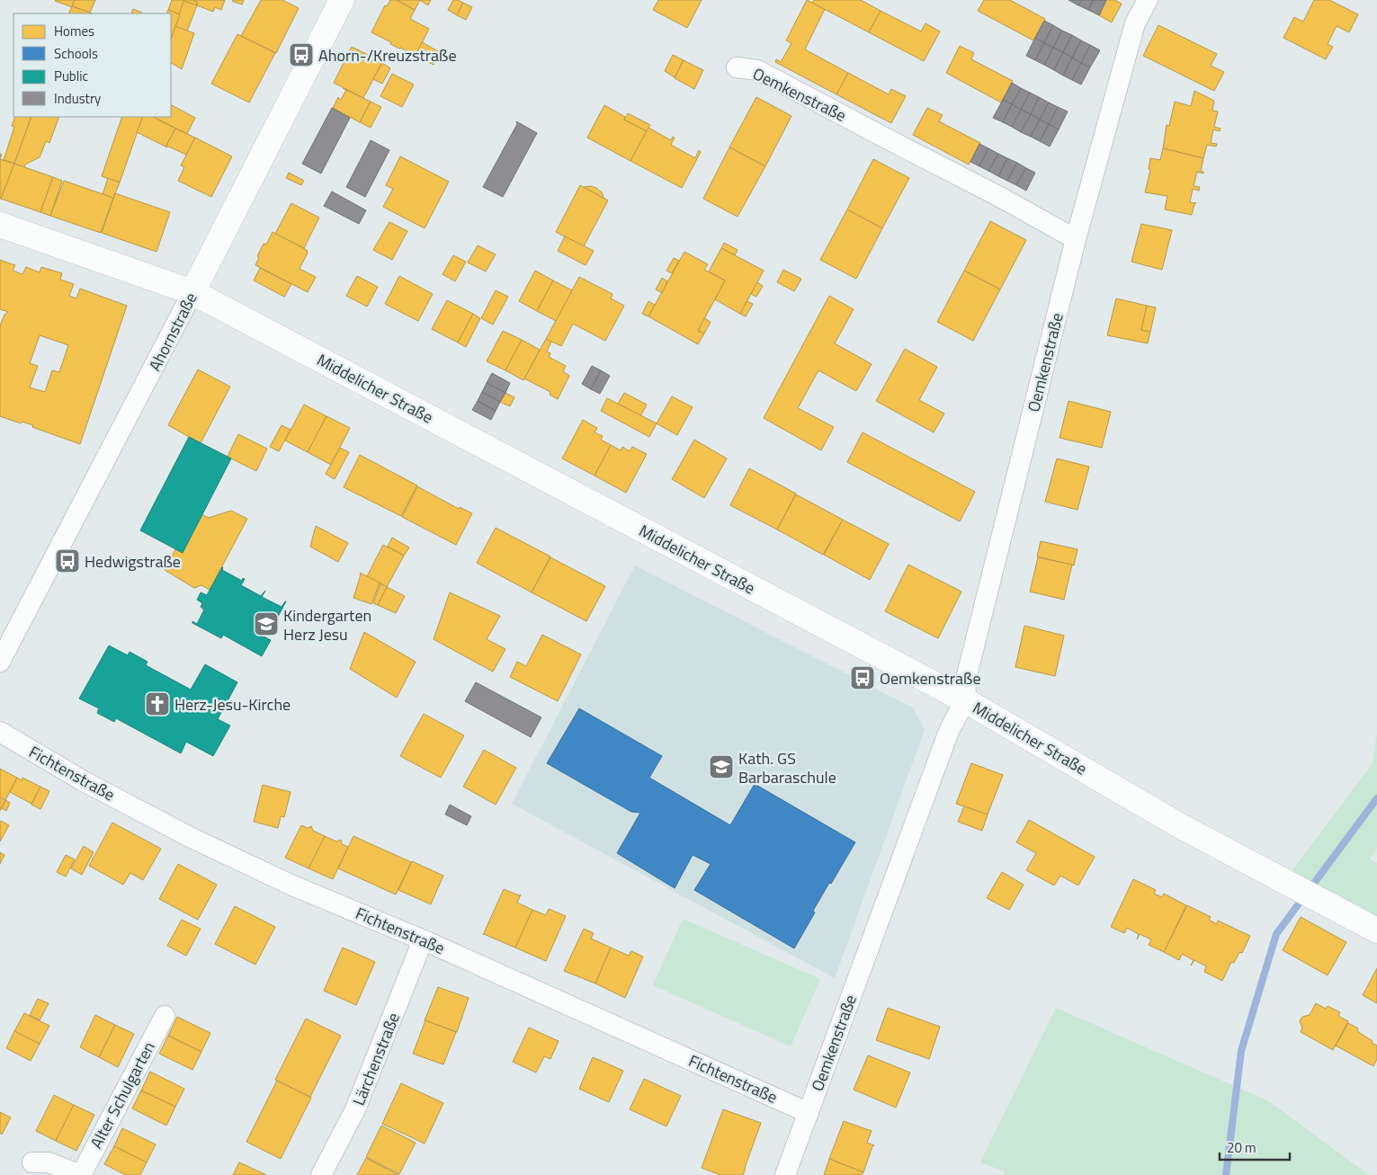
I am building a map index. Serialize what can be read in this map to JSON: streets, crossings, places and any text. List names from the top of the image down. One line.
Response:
{"streets":{"street":["Oemkenstraße","Ahornstraße","Middelicher Straße","Fichtenstraße","Lärchenstraße","Alter Schulgarten"]},"crossings":[["Oemkenstraße","Middelicher Straße"],["Oemkenstraße","Fichtenstraße"],["Ahornstraße","Middelicher Straße"],["Fichtenstraße","Lärchenstraße"]],"places":{"bus stop":["Ahorn-/Kreuzstraße","Hedwigstraße","Oemkenstraße"],"school or university":["Kindergarten Herz Jesu","Kath. GS Barbaraschule"],"church":["Herz-Jesu-Kirche"]},"legend":["Homes","Schools","Public","Industry"],"scale_bar":"20 m"}
